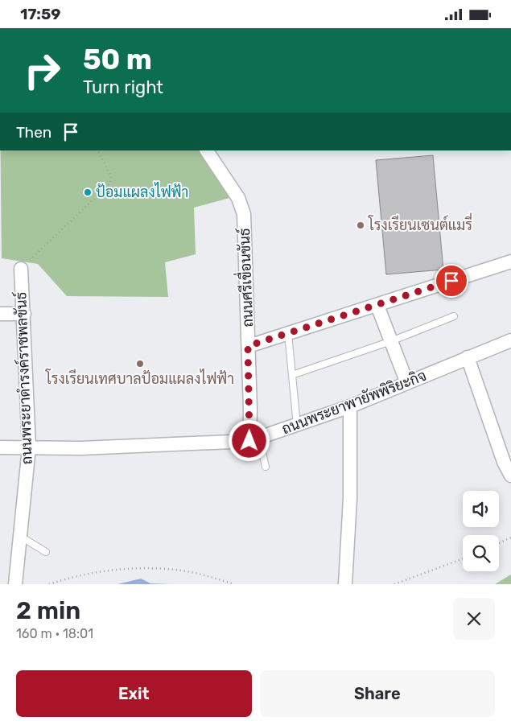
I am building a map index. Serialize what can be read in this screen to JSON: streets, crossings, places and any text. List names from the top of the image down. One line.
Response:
{"streets":{"street":["ถนนศรีเขื่อนขันธ์","ถนนพระยาดำรงค์ราชพลขันธ์","ถนนพระยาพายัพพิริยะกิจ"]},"crossings":[["ถนนศรีเขื่อนขันธ์","ถนนพระยาพายัพพิริยะกิจ"],["ถนนพระยาดำรงค์ราชพลขันธ์","ถนนพระยาพายัพพิริยะกิจ"]],"places":["ป้อมแผลงไฟฟ้า","โรงเรียนเซนต์แมรี่","โรงเรียนเทศบาลป้อมแผลงไฟฟ้า"],"page":{"status":"17:59","turn":["50 m","Turn right"],"then":"Then","heading":["2 min","160 m · 18:01"],"buttons":["Exit","Share"]}}
